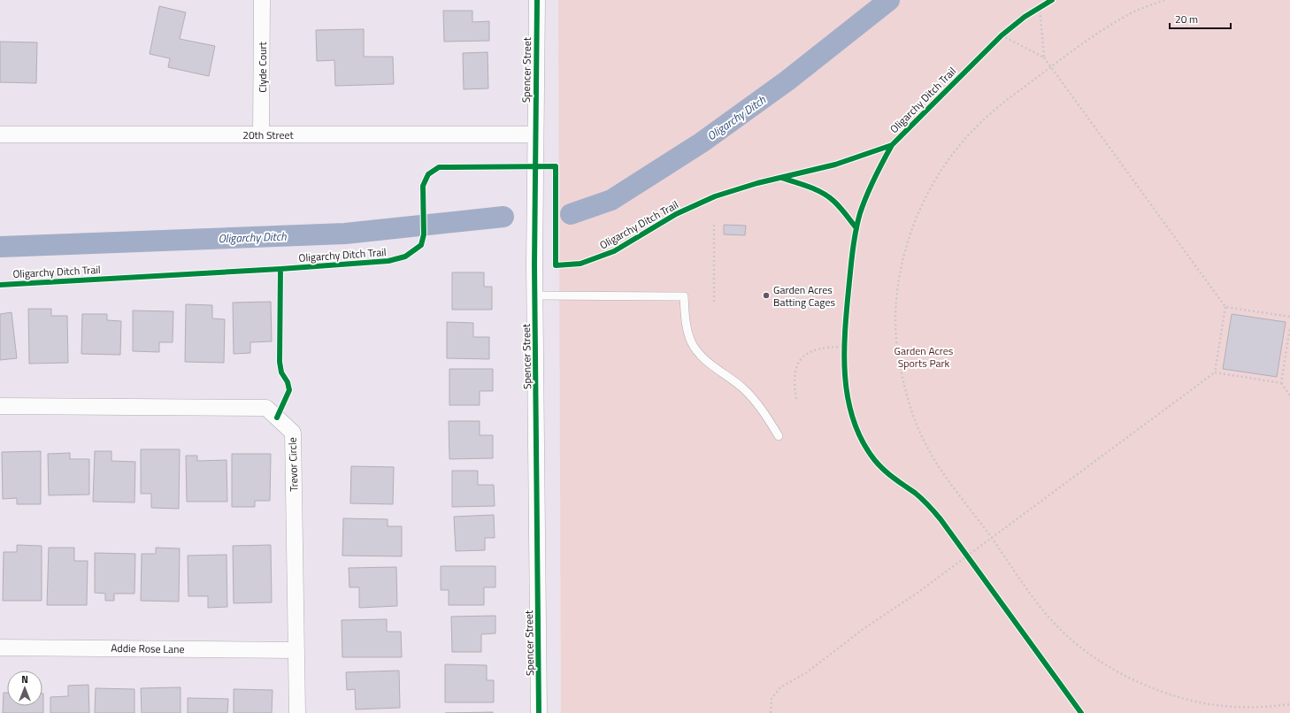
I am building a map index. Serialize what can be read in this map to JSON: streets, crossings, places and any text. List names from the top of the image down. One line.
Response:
{"streets":{"street":["Clyde Court","Spencer Street","20th Street","Trevor Circle","Addie Rose Lane"],"cycle path":["Oligarchy Ditch Trail"]},"crossings":[["Clyde Court","20th Street"],["Spencer Street","20th Street"],["Trevor Circle","Addie Rose Lane"]],"water":["Oligarchy Ditch"],"parks":["Garden Acres Sports Park"],"places":["Garden Acres Batting Cages"],"scale_bar":"20 m","north":"top"}
